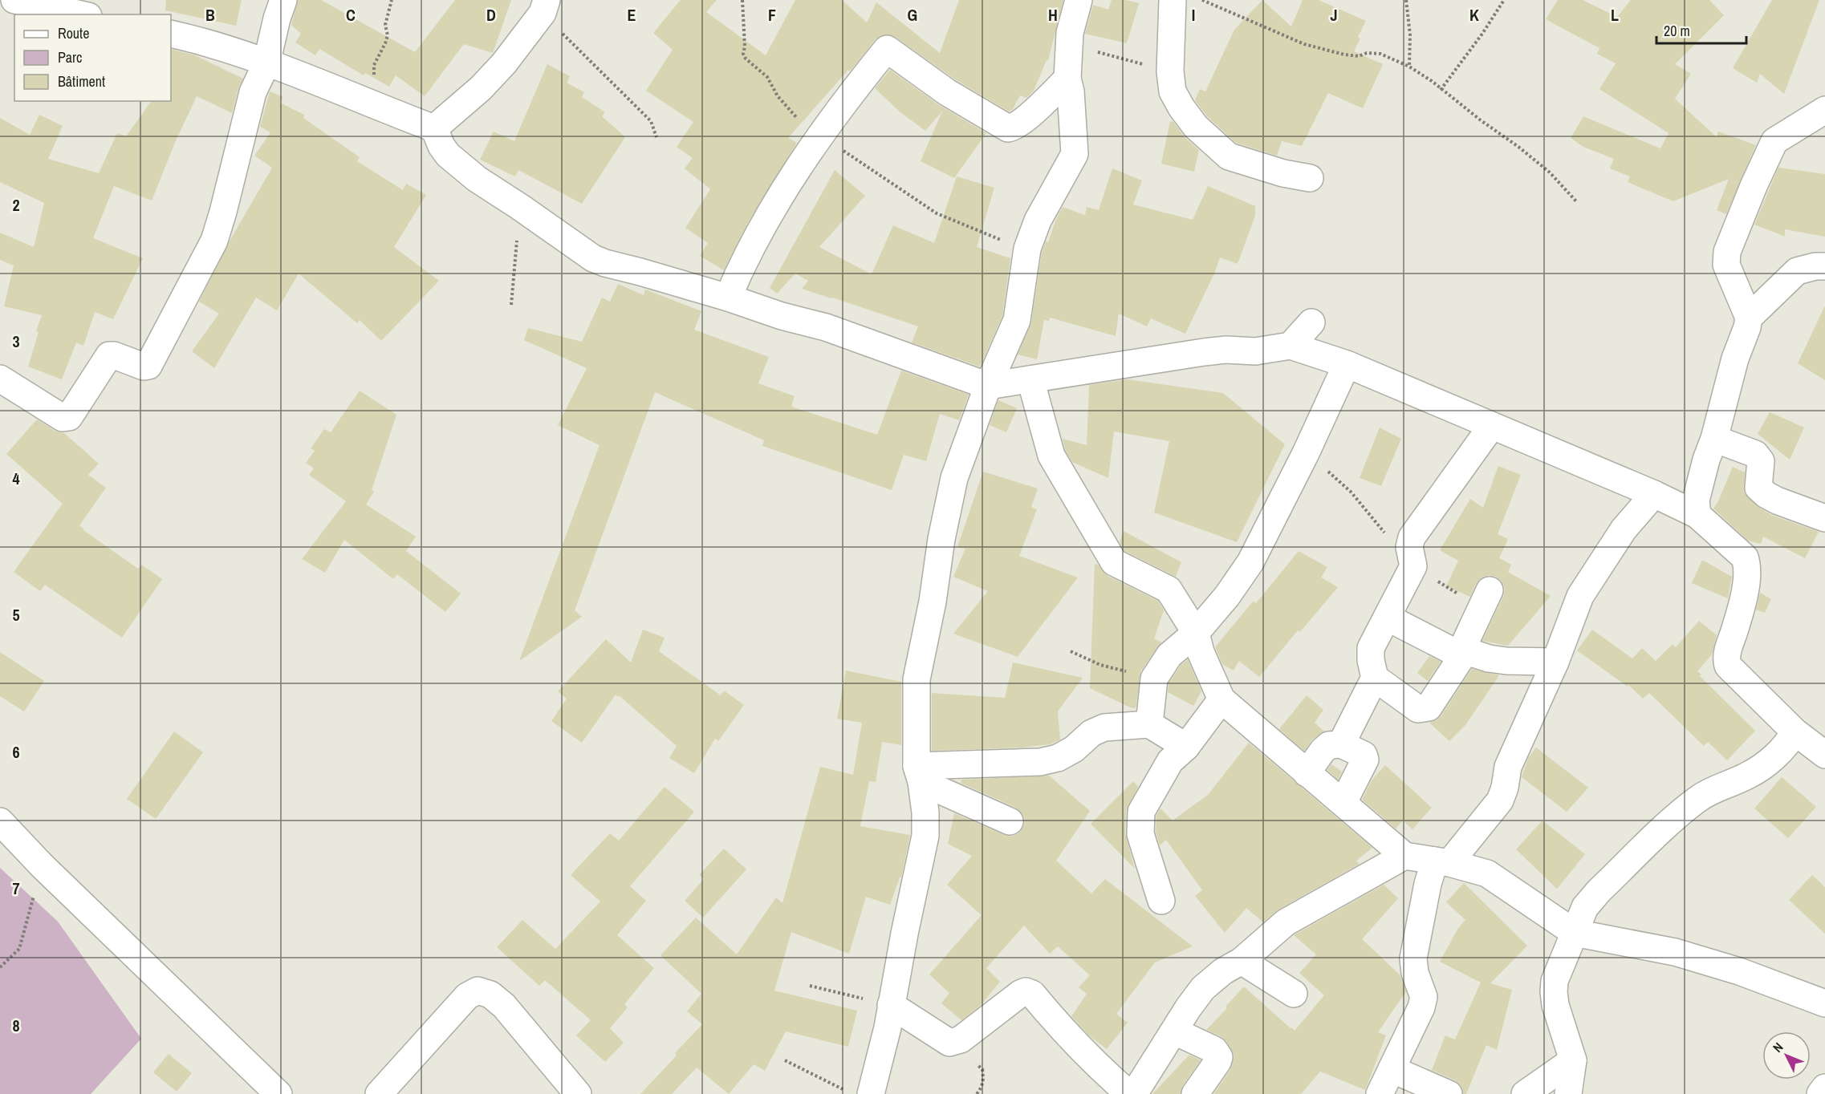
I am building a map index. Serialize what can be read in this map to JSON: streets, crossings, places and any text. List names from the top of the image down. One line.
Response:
{"legend":["Route","Parc","Bâtiment"],"scale_bar":"20 m","north":"top left","grid":{"columns":["B","C","D","E","F","G","H","I","J","K","L"],"rows":["2","3","4","5","6","7","8"]}}
